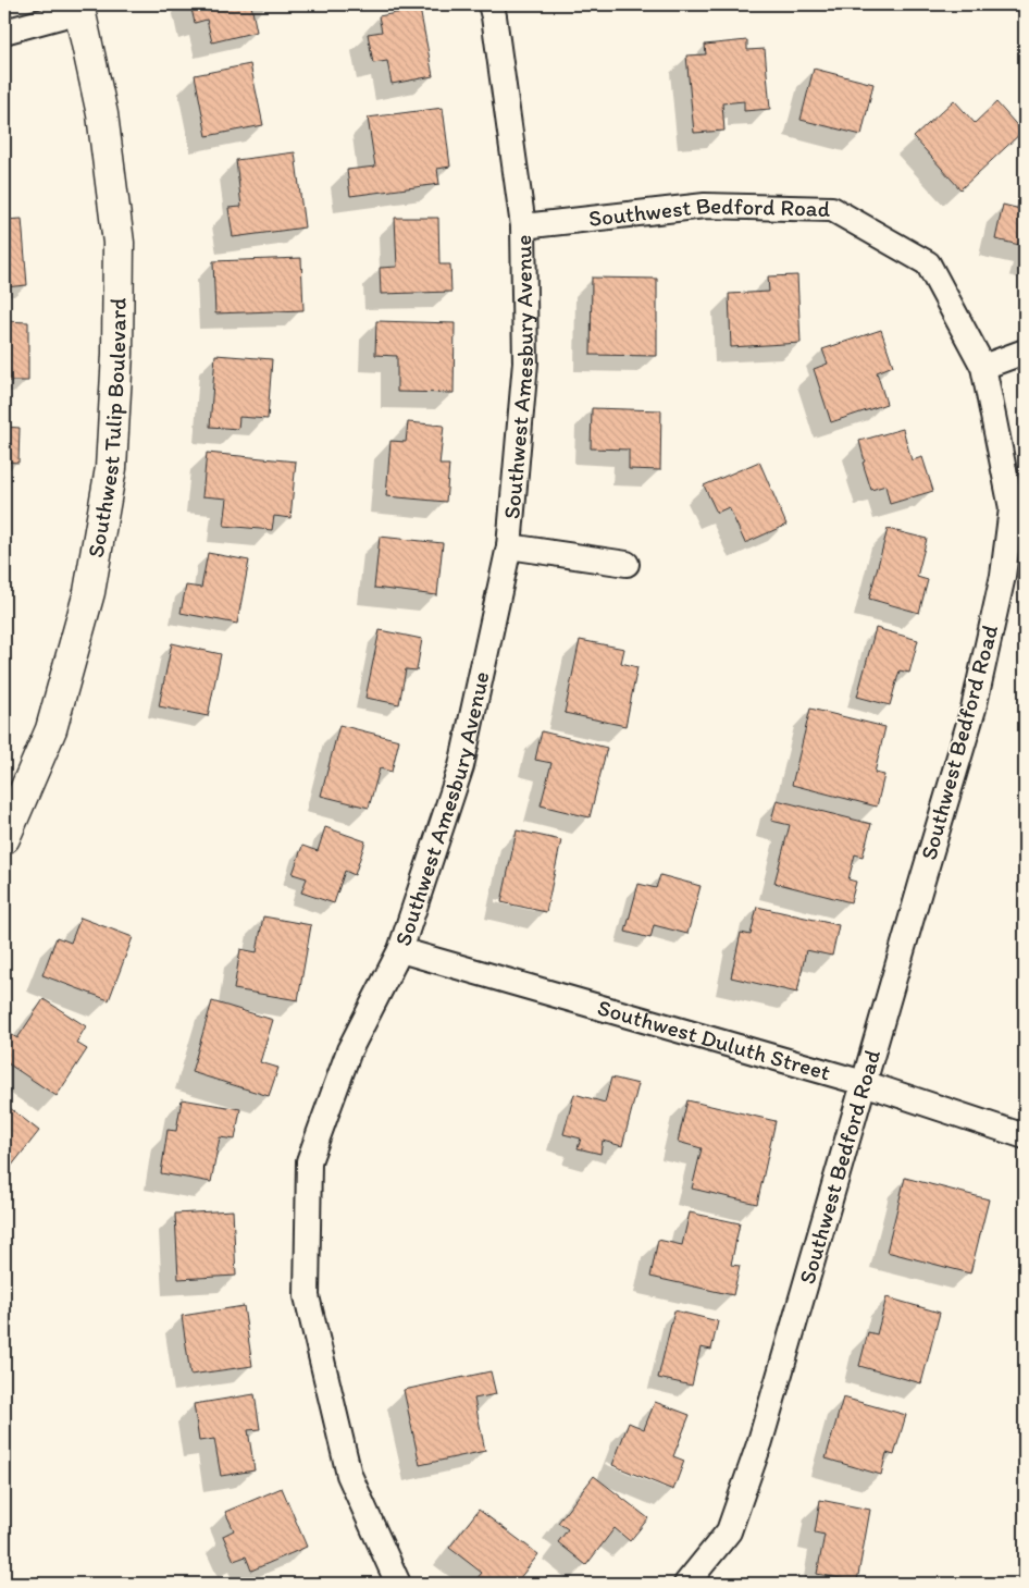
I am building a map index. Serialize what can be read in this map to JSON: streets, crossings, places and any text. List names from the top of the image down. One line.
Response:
{"streets":{"street":["Southwest Bedford Road","Southwest Amesbury Avenue","Southwest Tulip Boulevard","Southwest Duluth Street"]},"crossings":[["Southwest Bedford Road","Southwest Amesbury Avenue"],["Southwest Bedford Road","Southwest Duluth Street"],["Southwest Amesbury Avenue","Southwest Duluth Street"]]}
